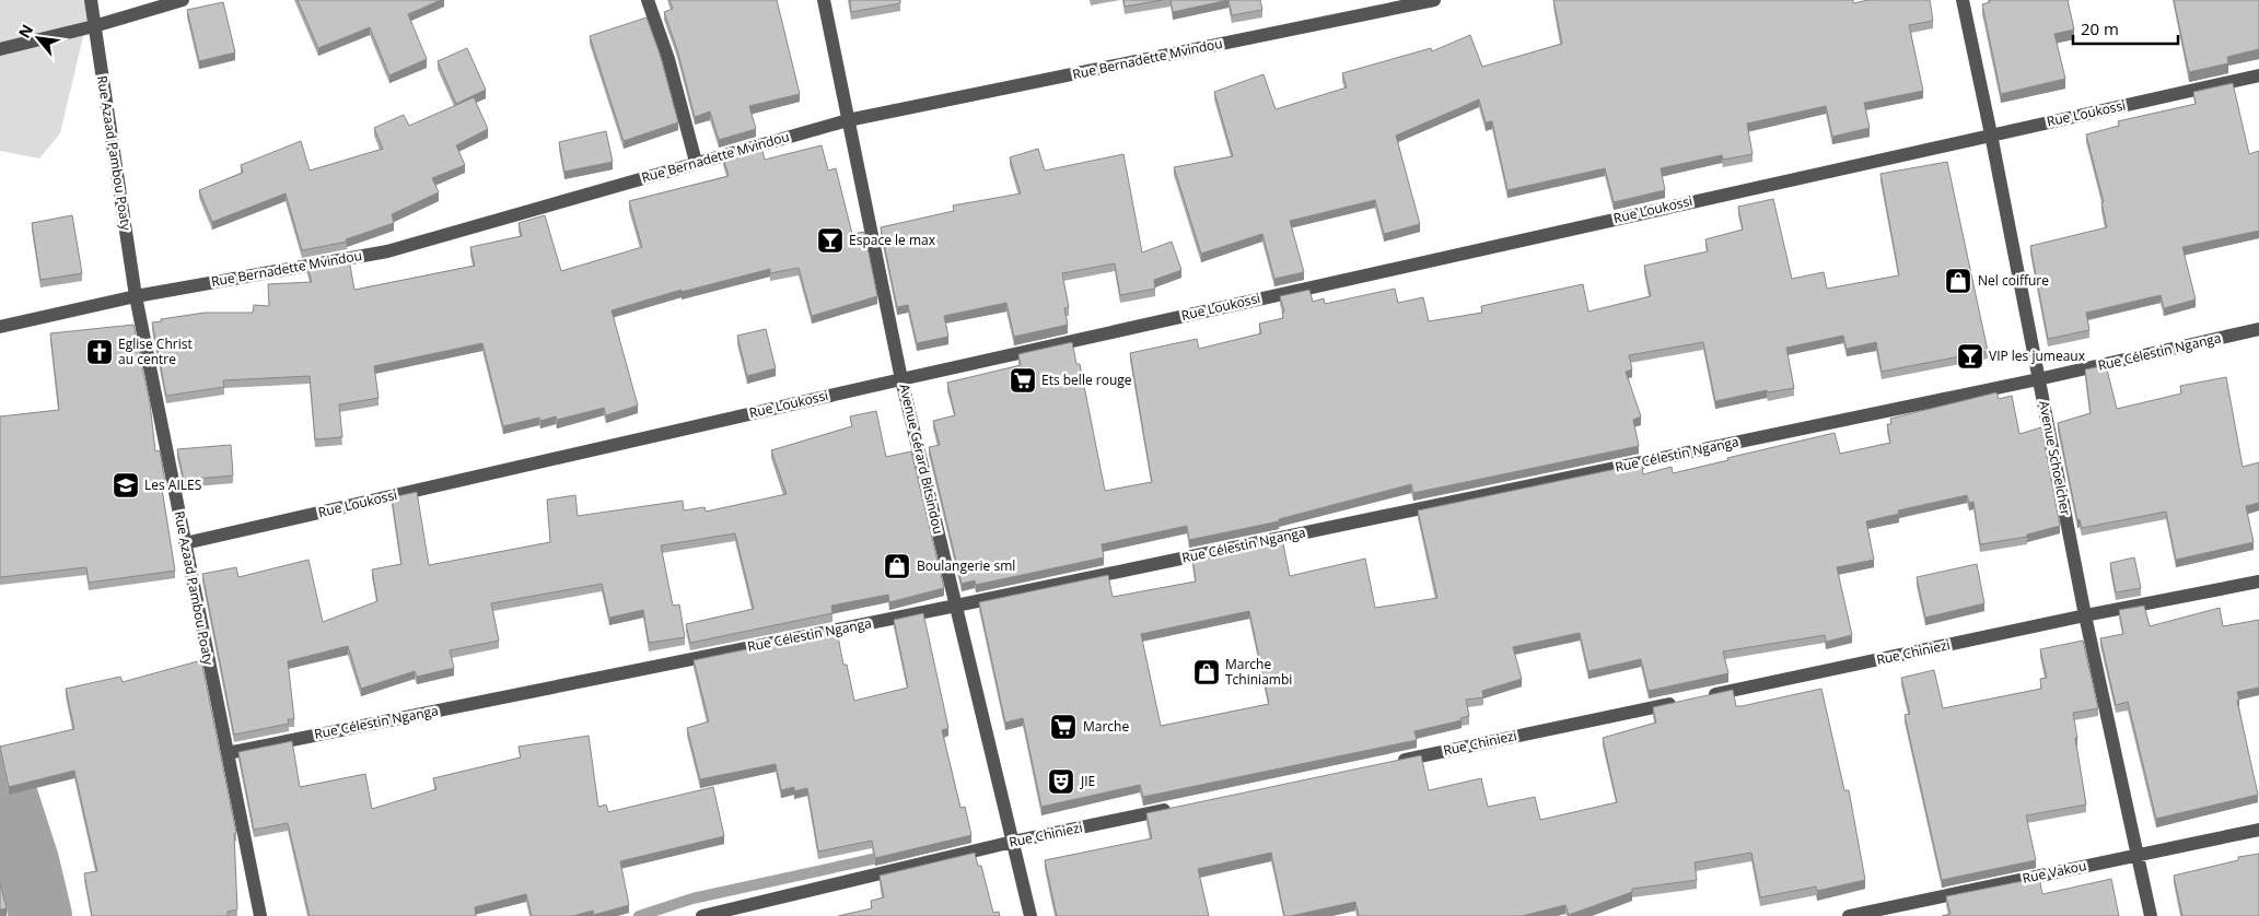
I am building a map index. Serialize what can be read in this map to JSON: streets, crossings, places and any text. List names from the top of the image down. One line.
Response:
{"streets":{"street":["Rue Bernadette Mvindou","Rue Loukossi","Rue Azaad Pambou Poaty","Rue Célestin Nganga","Avenue Schoelcher","Avenue Gérard Bitsindou","Rue Chiniezi","Rue Vakou"]},"crossings":[["Rue Bernadette Mvindou","Rue Azaad Pambou Poaty"],["Rue Bernadette Mvindou","Avenue Gérard Bitsindou"],["Rue Loukossi","Rue Azaad Pambou Poaty"],["Rue Loukossi","Avenue Schoelcher"],["Rue Loukossi","Avenue Gérard Bitsindou"],["Rue Azaad Pambou Poaty","Rue Célestin Nganga"],["Rue Célestin Nganga","Avenue Schoelcher"],["Rue Célestin Nganga","Avenue Gérard Bitsindou"],["Avenue Schoelcher","Rue Chiniezi"],["Avenue Schoelcher","Rue Vakou"],["Avenue Gérard Bitsindou","Rue Chiniezi"]],"places":{"bar":["Espace le max","VIP les jumeaux"],"shop":["Nel coiffure","Boulangerie sml","Marche Tchiniambi"],"church":["Eglise Christ au centre"],"supermarket":["Ets belle rouge","Marche"],"school or university":["Les AILES"],"theatre":["JIE"]},"scale_bar":"20 m","north":"top left"}
